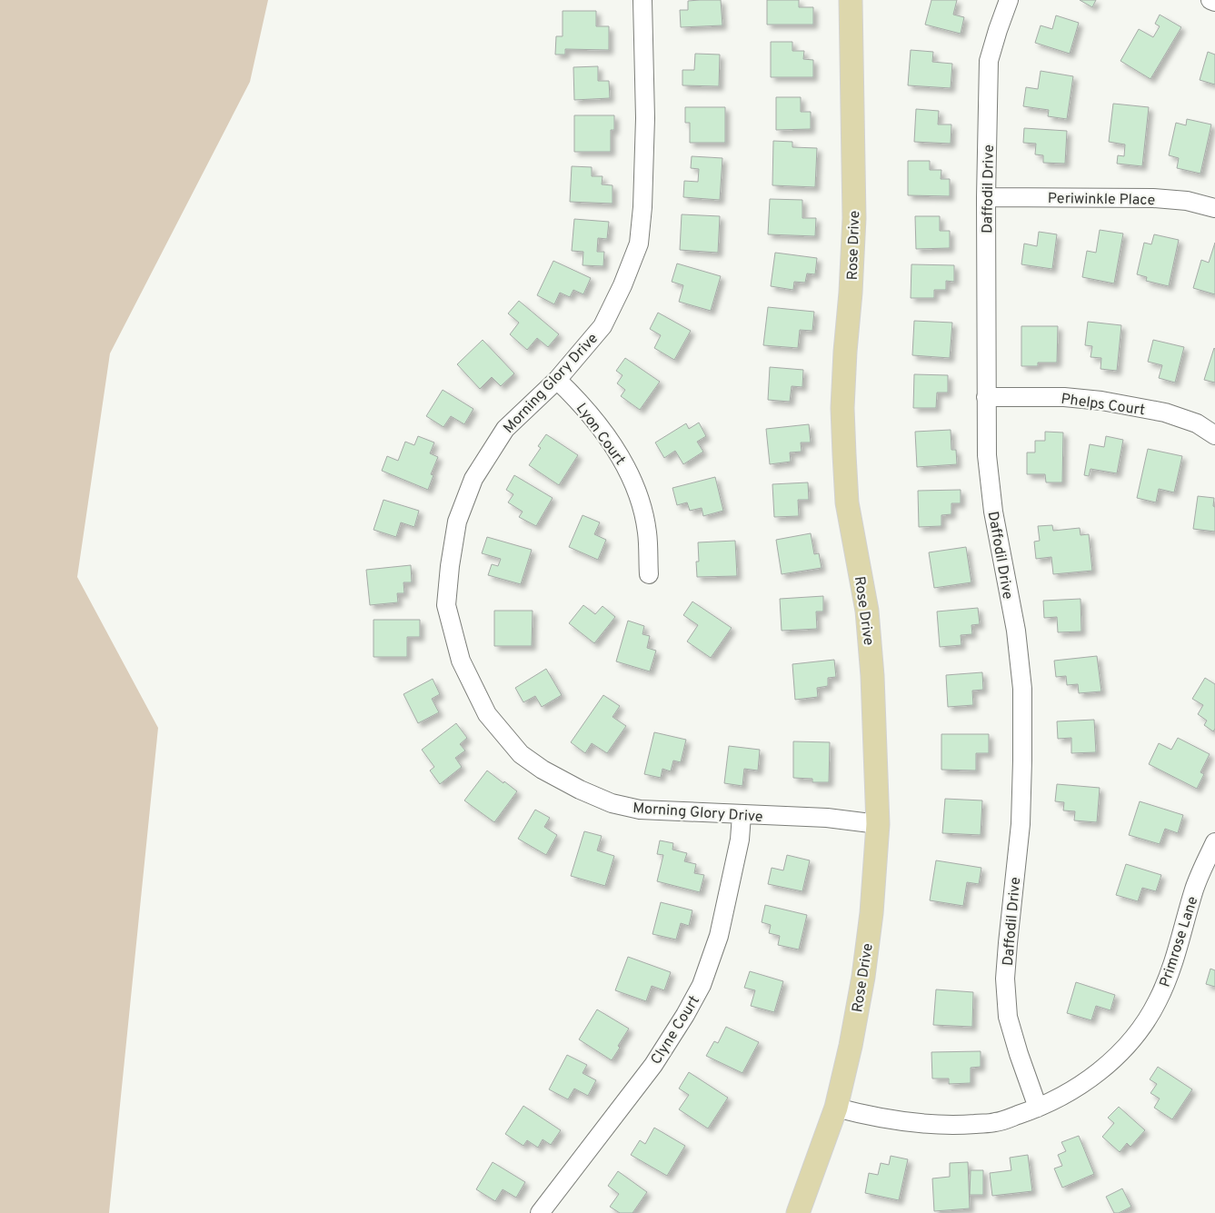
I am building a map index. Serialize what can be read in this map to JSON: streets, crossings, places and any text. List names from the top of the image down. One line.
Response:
{"streets":{"main road":["Rose Drive"],"street":["Daffodil Drive","Periwinkle Place","Morning Glory Drive","Phelps Court","Lyon Court","Primrose Lane","Clyne Court"]},"crossings":[["Daffodil Drive","Periwinkle Place"],["Daffodil Drive","Phelps Court"],["Daffodil Drive","Primrose Lane"],["Rose Drive","Morning Glory Drive"],["Rose Drive","Primrose Lane"],["Morning Glory Drive","Lyon Court"],["Morning Glory Drive","Clyne Court"]]}
